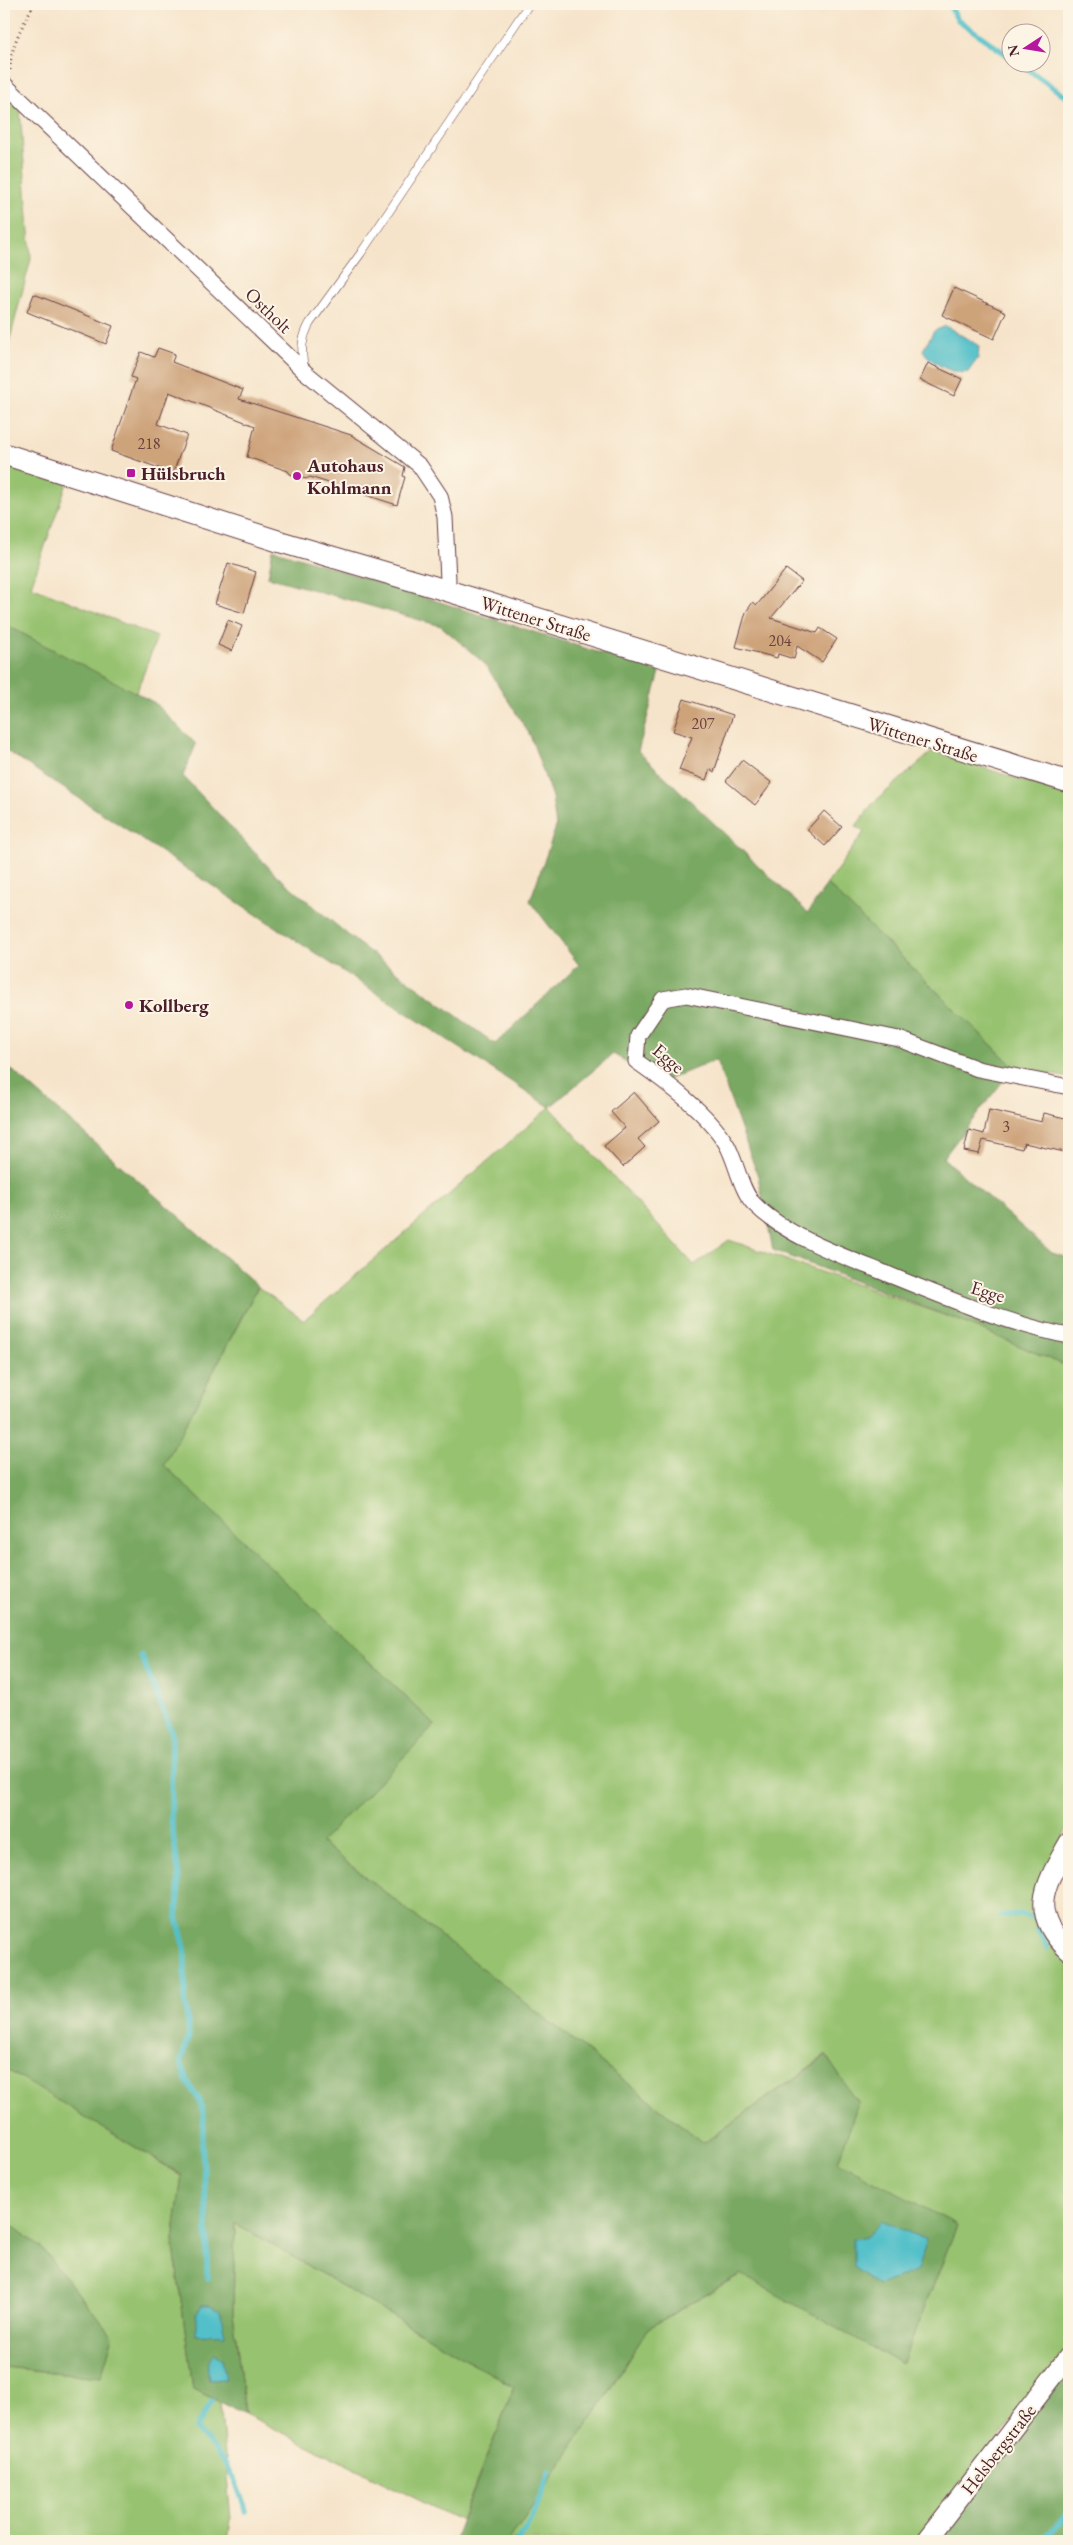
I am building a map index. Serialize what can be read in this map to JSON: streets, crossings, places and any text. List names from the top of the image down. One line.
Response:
{"streets":{"main road":["Wittener Straße"],"street":["Ostholt","Egge","Helsbergstraße"]},"crossings":[["Ostholt","Wittener Straße"]],"places":{"transit":["Hülsbruch"],"other":["Autohaus Kohlmann","Kollberg"]},"house_numbers":["218","204","207","3"],"north":"left"}
